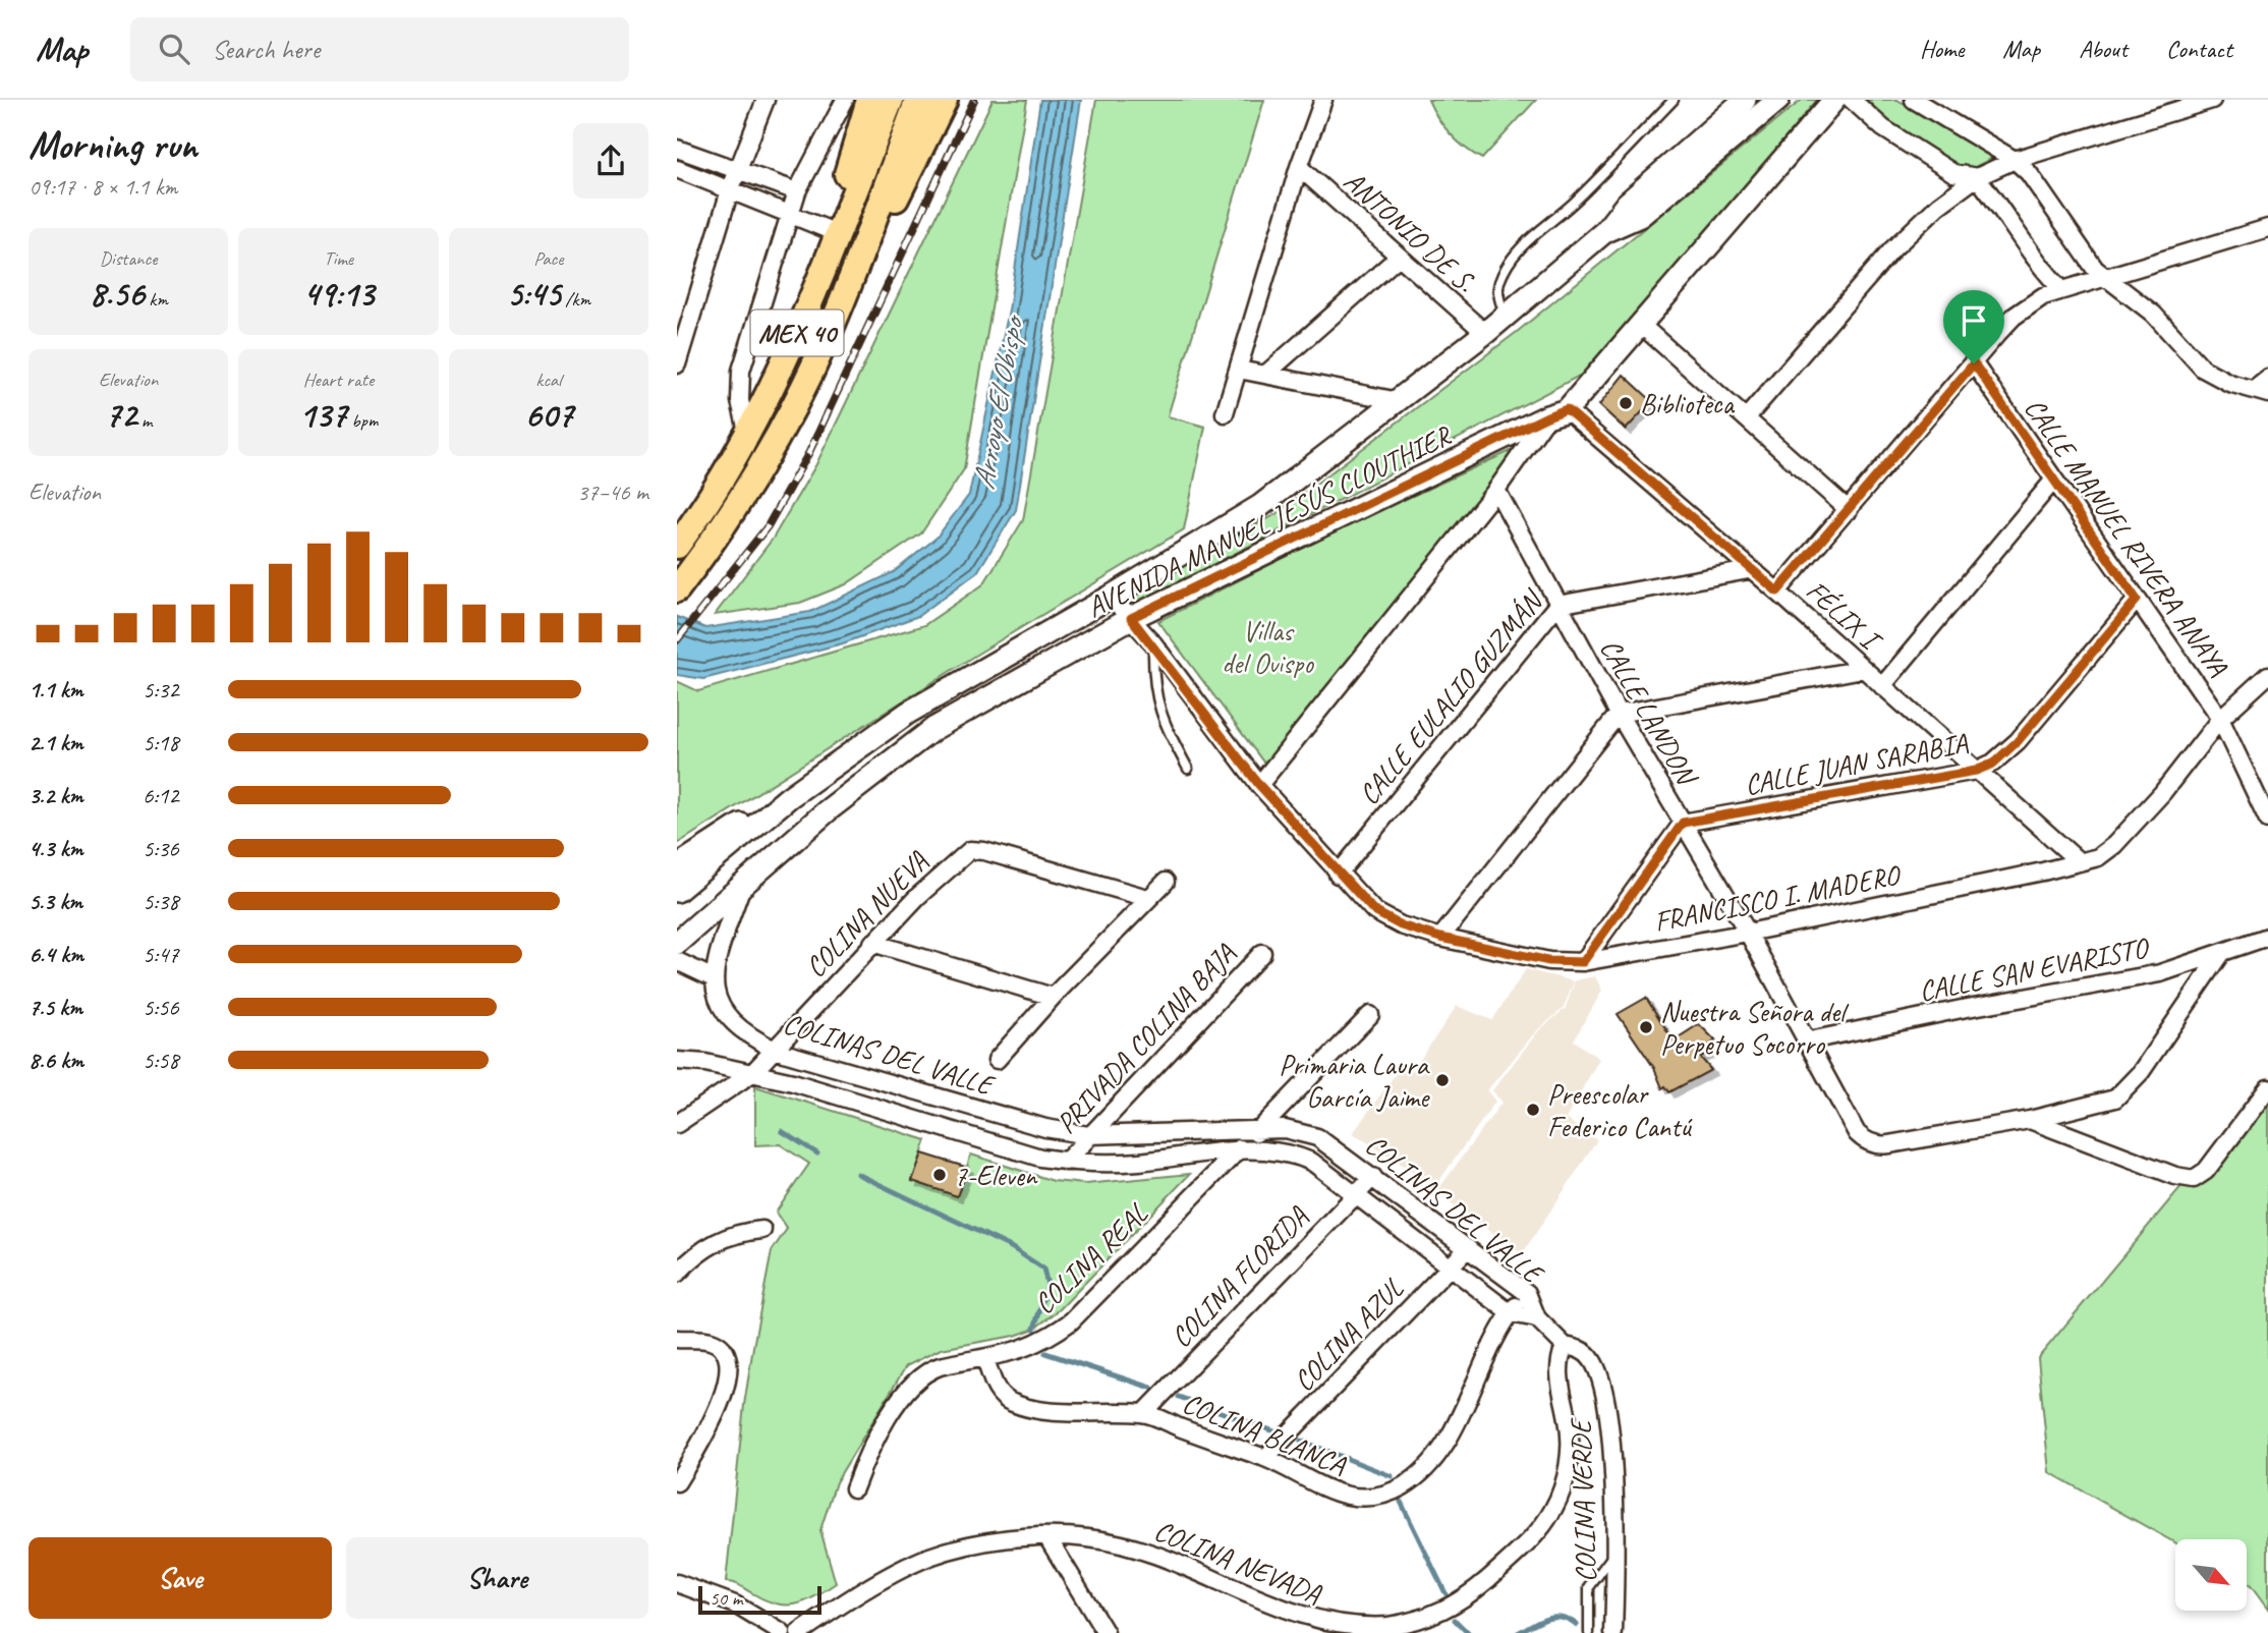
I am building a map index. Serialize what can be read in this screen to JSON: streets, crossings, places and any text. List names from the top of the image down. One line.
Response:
{"streets":{"main road":["MEX 40"],"street":["ANTONIO DE S.","AVENIDA MANUEL JESÚS CLOUTHIER","CALLE MANUEL RIVERA ANAYA","FÉLIX I","CALLE EULALIO GUZMÁN","CALLE LANDON","CALLE JUAN SARABIA","FRANCISCO I. MADERO","COLINA NUEVA","CALLE SAN EVARISTO","PRIVADA COLINA BAJA","COLINAS DEL VALLE","COLINA REAL","COLINA FLORIDA","COLINA AZUL","COLINA BLANCA","COLINA VERDE","COLINA NEVADA"]},"crossings":[["ANTONIO DE S.","AVENIDA MANUEL JESÚS CLOUTHIER"],["AVENIDA MANUEL JESÚS CLOUTHIER","FÉLIX I"],["AVENIDA MANUEL JESÚS CLOUTHIER","FRANCISCO I. MADERO"],["CALLE MANUEL RIVERA ANAYA","CALLE JUAN SARABIA"],["CALLE MANUEL RIVERA ANAYA","FRANCISCO I. MADERO"],["FÉLIX I","CALLE EULALIO GUZMÁN"],["FÉLIX I","CALLE JUAN SARABIA"],["FÉLIX I","FRANCISCO I. MADERO"],["CALLE EULALIO GUZMÁN","CALLE LANDON"],["CALLE EULALIO GUZMÁN","FRANCISCO I. MADERO"],["CALLE LANDON","CALLE JUAN SARABIA"],["CALLE LANDON","FRANCISCO I. MADERO"],["CALLE LANDON","CALLE SAN EVARISTO"],["COLINA NUEVA","COLINAS DEL VALLE"],["PRIVADA COLINA BAJA","COLINAS DEL VALLE"],["COLINAS DEL VALLE","COLINA REAL"],["COLINAS DEL VALLE","COLINA FLORIDA"],["COLINAS DEL VALLE","COLINA AZUL"],["COLINAS DEL VALLE","COLINA BLANCA"],["COLINAS DEL VALLE","COLINA VERDE"],["COLINA REAL","COLINA BLANCA"],["COLINA FLORIDA","COLINA BLANCA"],["COLINA AZUL","COLINA BLANCA"],["COLINA VERDE","COLINA NEVADA"]],"water":["Arroyo El Obispo"],"parks":["Villas del Ovispo"],"places":["Biblioteca","Nuestra Señora del Perpetuo Socorro","Primaria Laura García Jaime","Preescolar Federico Cantú","7-Eleven"],"scale_bar":"50 m","north":"bottom right","page":{"header":"Map","search":"Search here","nav":["Home","Map","About","Contact"],"heading":["Morning run","09:17 · 8 × 1.1 km"],"stats":[["Distance","8.56 km"],["Time","49:13"],["Pace","5:45 /km"],["Elevation","72 m"],["Heart rate","137 bpm"],["kcal","607"]],"chart":["Elevation","37–46 m"],"list":[{"name":"1.1 km","note":"5:32"},{"name":"2.1 km","note":"5:18"},{"name":"3.2 km","note":"6:12"},{"name":"4.3 km","note":"5:36"},{"name":"5.3 km","note":"5:38"},{"name":"6.4 km","note":"5:47"},{"name":"7.5 km","note":"5:56"},{"name":"8.6 km","note":"5:58"}],"buttons":["Save","Share"],"scale":"50 m"}}
